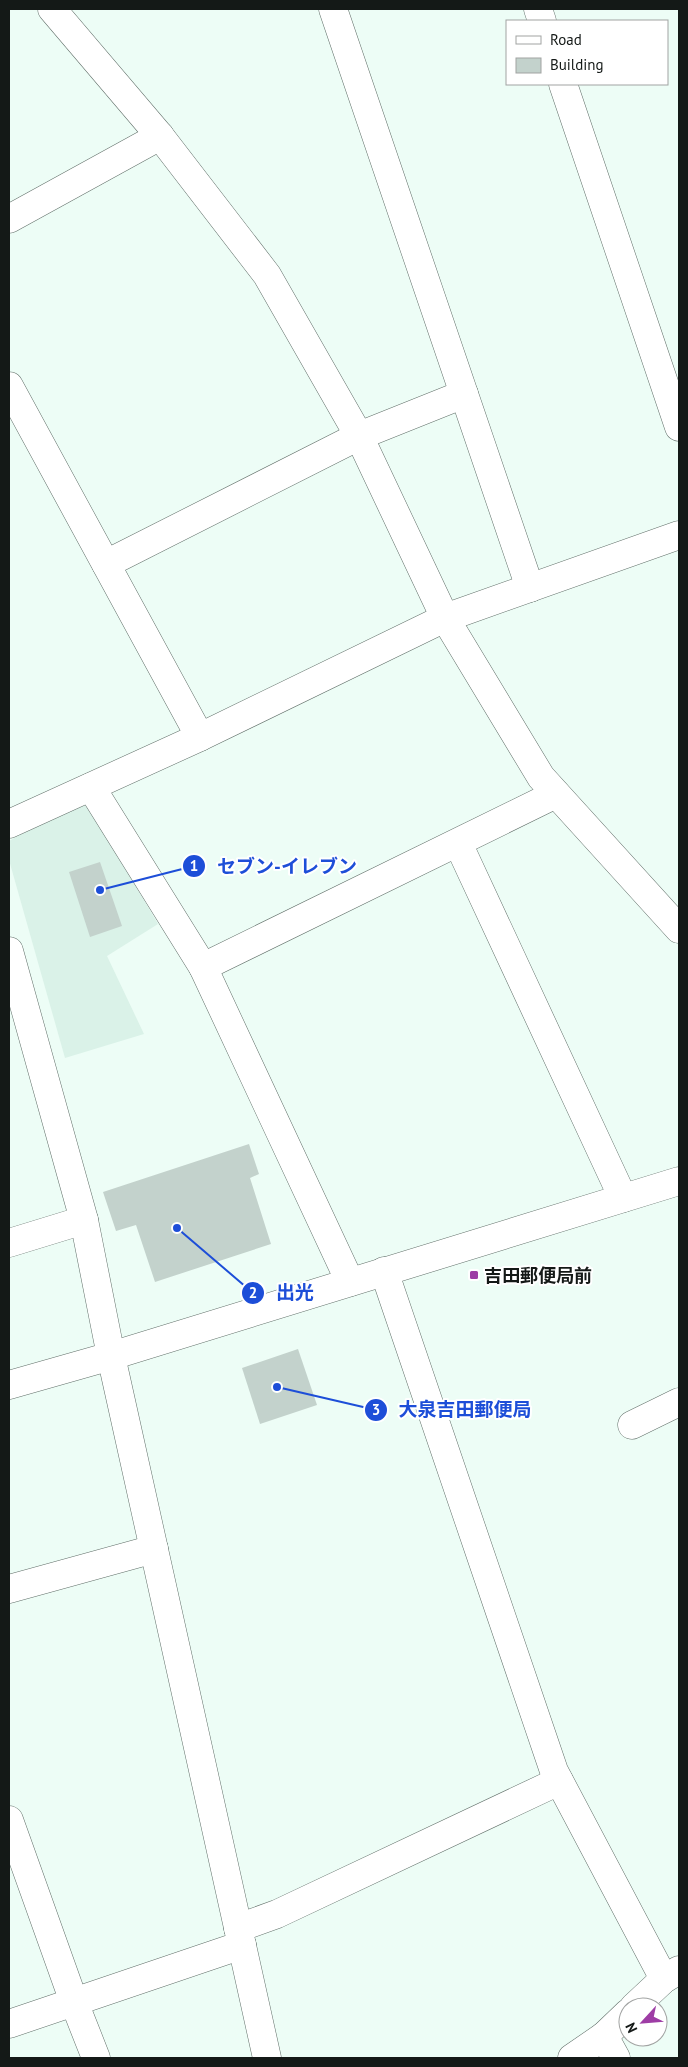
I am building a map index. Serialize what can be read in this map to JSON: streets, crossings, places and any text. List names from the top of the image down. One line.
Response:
{"places":{"other":["セブン-イレブン","出光","大泉吉田郵便局"],"transit":["吉田郵便局前"]},"legend":["Road","Building"],"north":"bottom left"}
